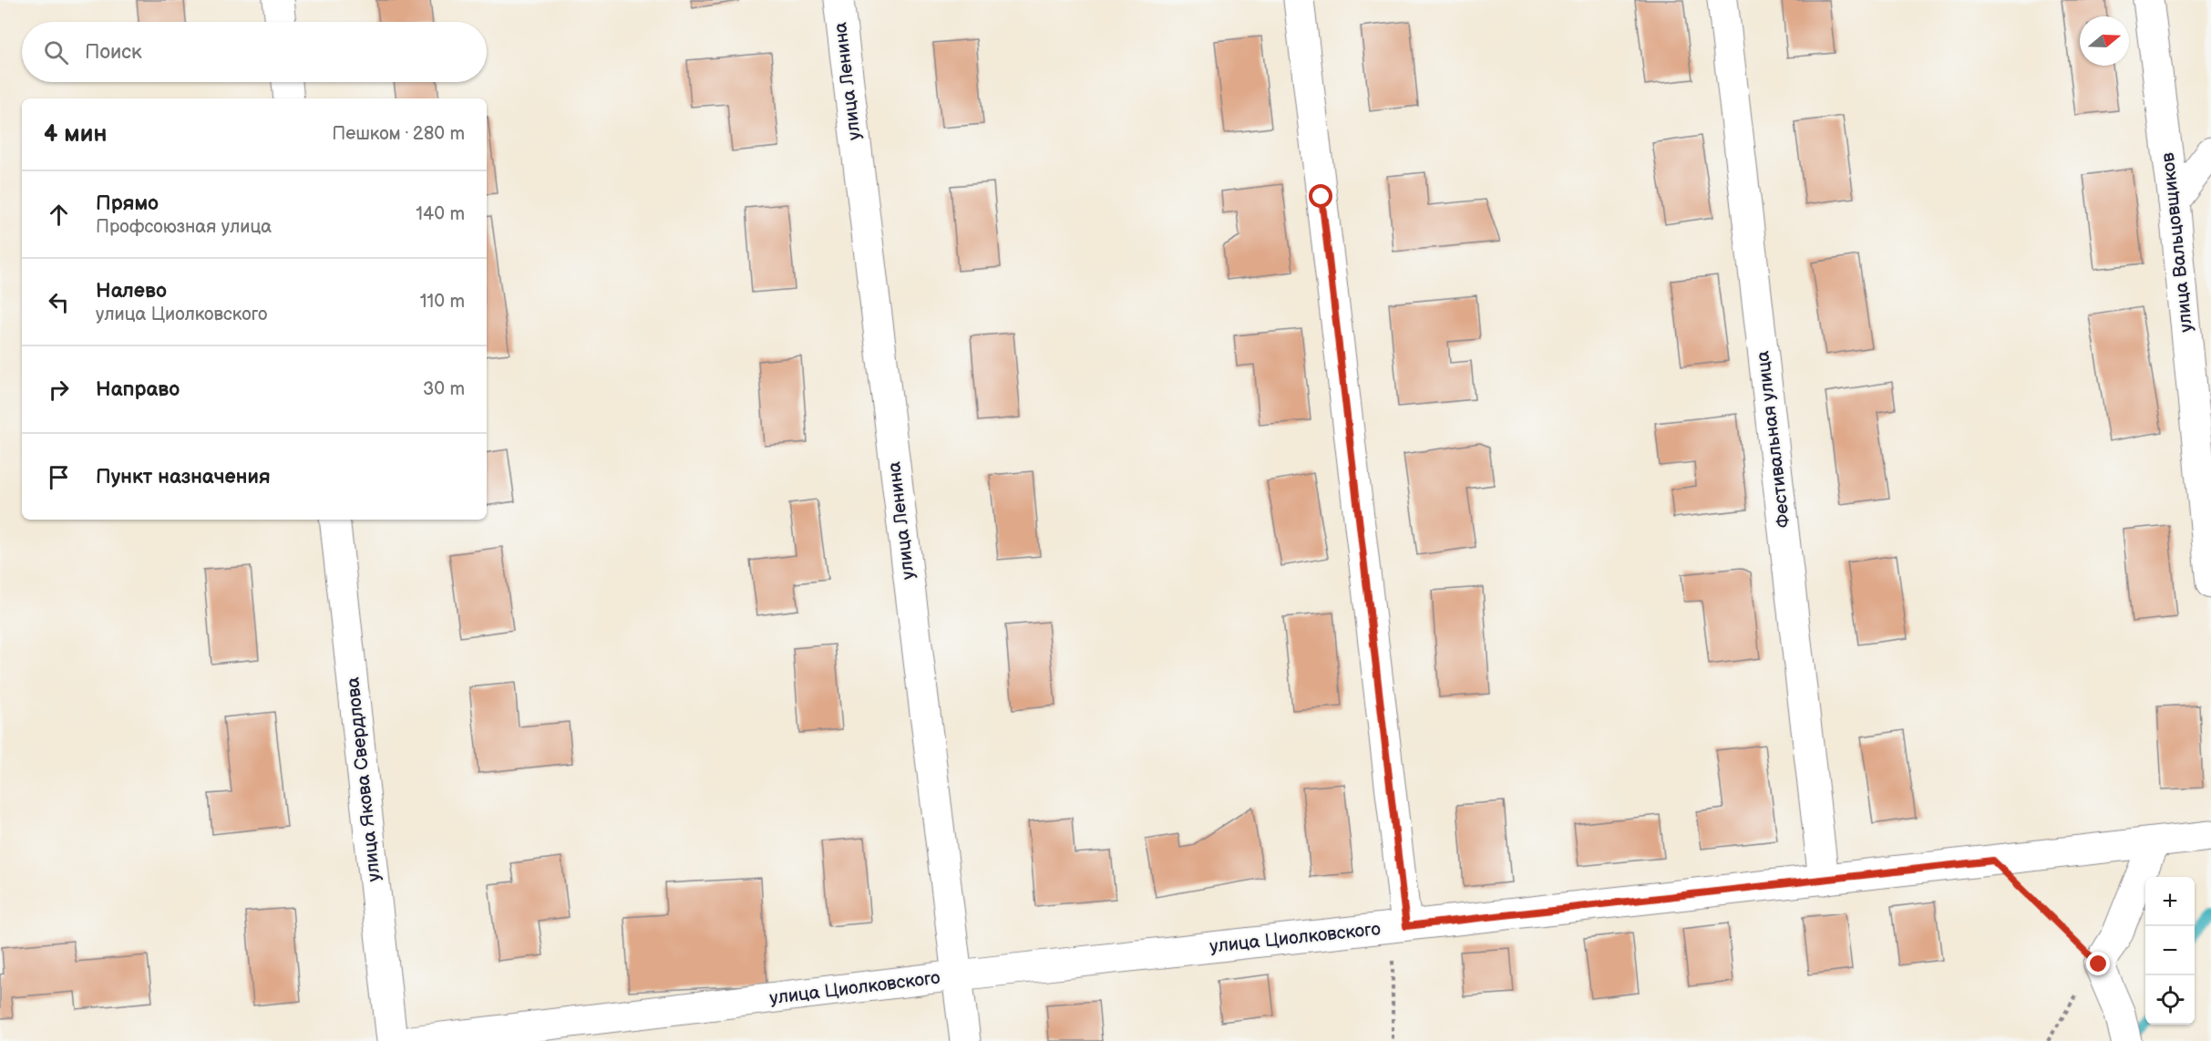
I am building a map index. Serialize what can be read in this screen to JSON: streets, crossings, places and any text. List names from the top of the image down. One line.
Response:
{"streets":{"street":["улица Ленина","улица Вальцовщиков","Фестивальная улица","улица Якова Свердлова","улица Циолковского"]},"crossings":[["улица Ленина","улица Циолковского"],["Фестивальная улица","улица Циолковского"]],"north":"right","page":{"search":"Поиск","heading":["4 мин","Пешком · 280 m"],"list":[["Прямо","Профсоюзная улица","140 m"],["Налево","улица Циолковского","110 m"],["Направо","30 m"],"Пункт назначения"],"map_buttons":["+","−"]}}
